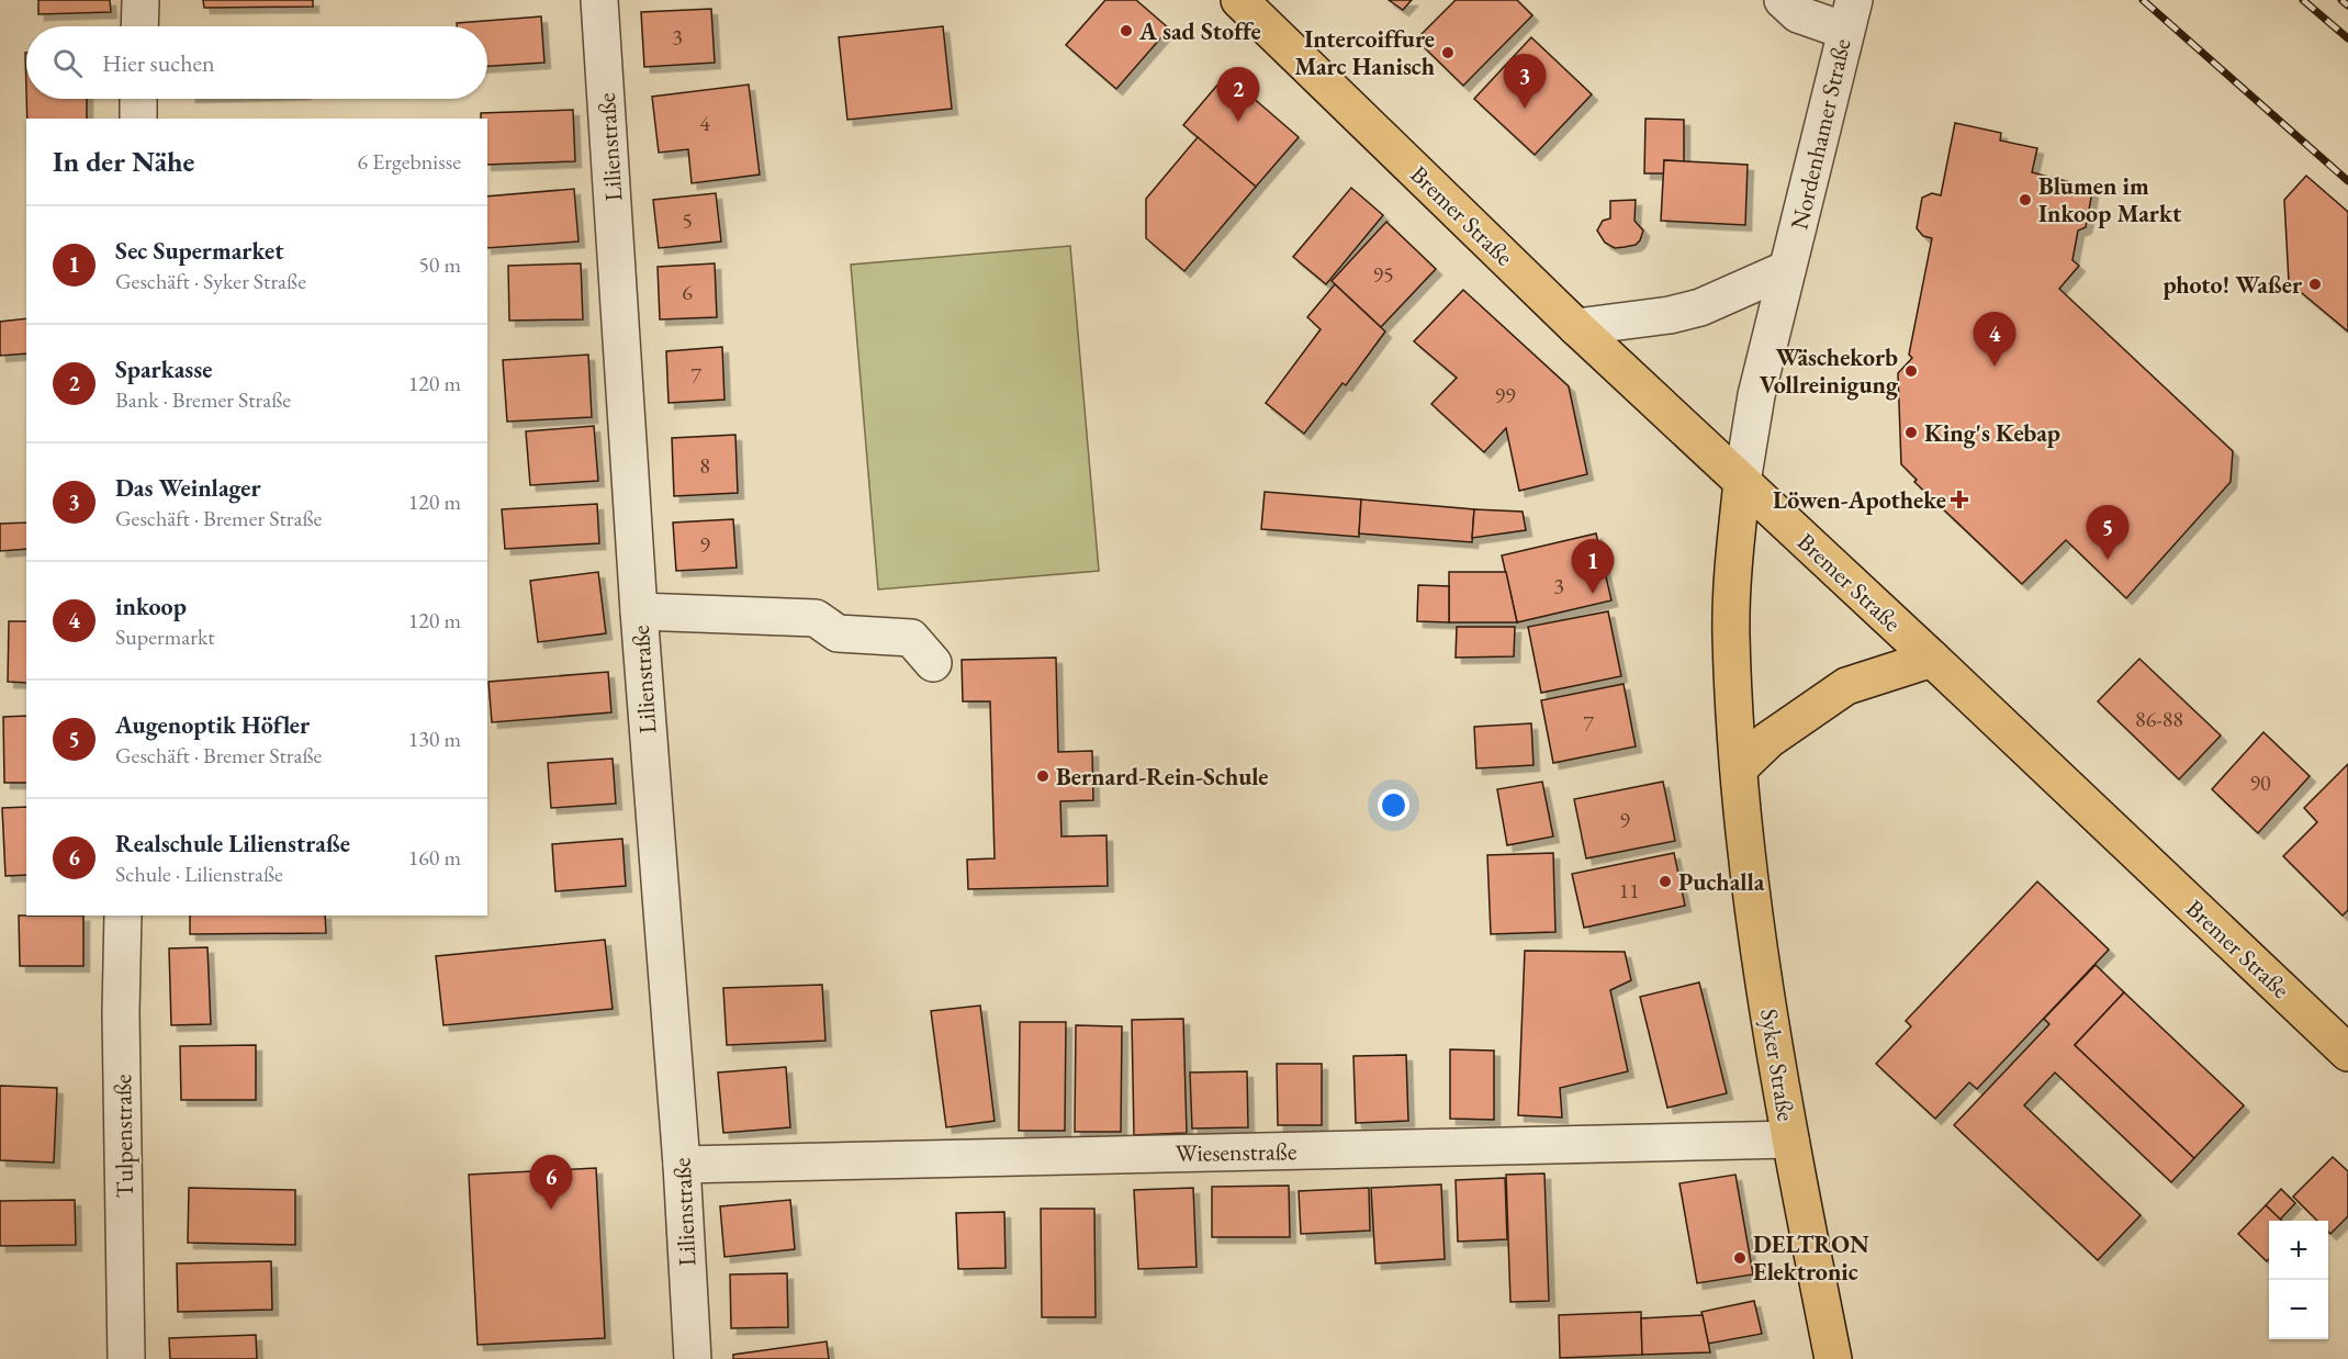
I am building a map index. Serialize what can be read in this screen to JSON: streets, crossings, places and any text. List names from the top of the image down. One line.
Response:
{"streets":{"main road":["Bremer Straße","Syker Straße"],"street":["Nordenhamer Straße","Lilienstraße","Tulpenstraße","Wiesenstraße"]},"crossings":[["Nordenhamer Straße","Bremer Straße"],["Nordenhamer Straße","Syker Straße"],["Lilienstraße","Wiesenstraße"],["Bremer Straße","Syker Straße"],["Syker Straße","Wiesenstraße"]],"places":{"other":["A sad Stoffe","Intercoiffure Marc Hanisch","Blumen im Inkoop Markt","photo! Waßer","Wäschekorb Vollreinigung","King's Kebap","Bernard-Rein-Schule","Puchalla","DELTRON Elektronic"],"health":["Löwen-Apotheke"]},"house_numbers":["3","4","5","95","6","7","99","8","9","3","86-88","7","90","9","11"],"page":{"search":"Hier suchen","pins":["3","2","4","5","1","6"],"heading":["In der Nähe","6 Ergebnisse"],"list":[{"mark":"1","name":"Sec Supermarket","note":"Geschäft · Syker Straße","value":"50 m"},{"mark":"2","name":"Sparkasse","note":"Bank · Bremer Straße","value":"120 m"},{"mark":"3","name":"Das Weinlager","note":"Geschäft · Bremer Straße","value":"120 m"},{"mark":"4","name":"inkoop","note":"Supermarkt","value":"120 m"},{"mark":"5","name":"Augenoptik Höfler","note":"Geschäft · Bremer Straße","value":"130 m"},{"mark":"6","name":"Realschule Lilienstraße","note":"Schule · Lilienstraße","value":"160 m"}],"map_buttons":["+","−"]}}
